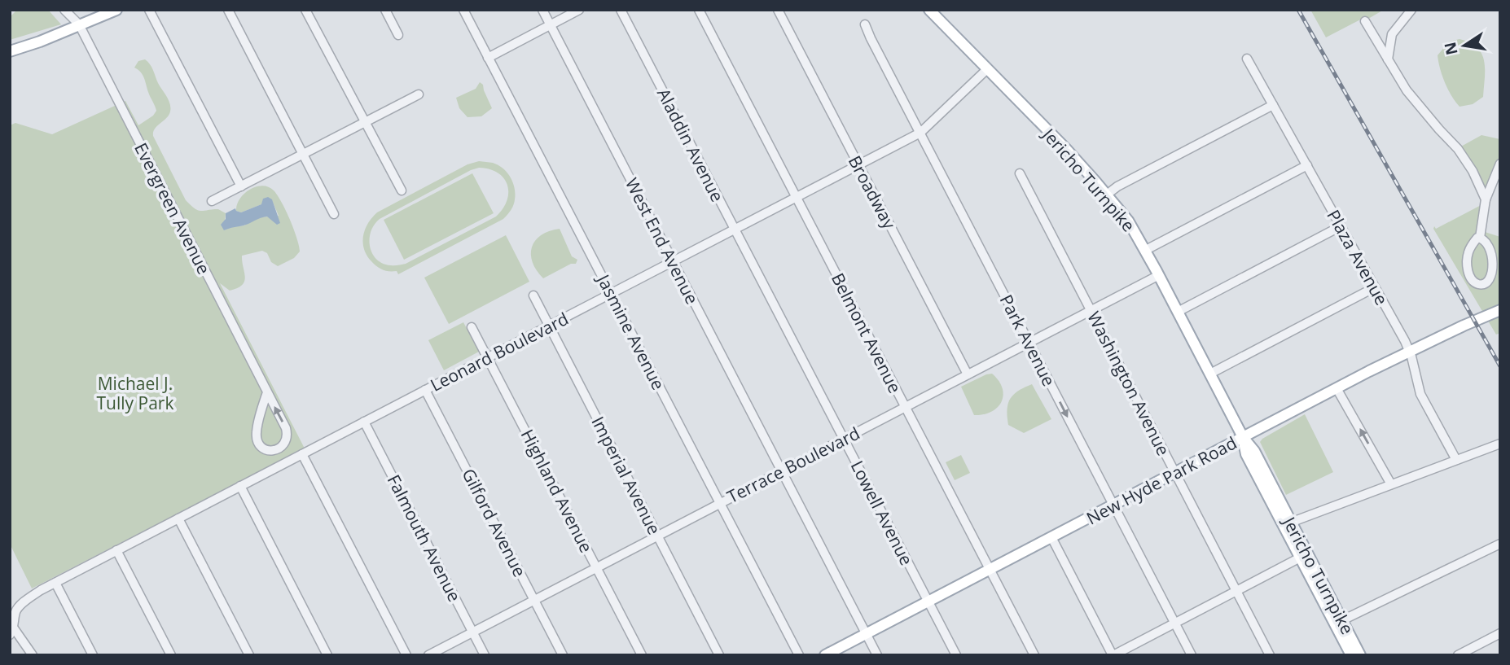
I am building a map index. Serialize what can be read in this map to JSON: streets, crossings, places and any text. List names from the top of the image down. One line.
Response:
{"streets":{"main road":["Jericho Turnpike","New Hyde Park Road"],"street":["Aladdin Avenue","Broadway","Evergreen Avenue","West End Avenue","Plaza Avenue","Jasmine Avenue","Belmont Avenue","Park Avenue","Leonard Boulevard","Washington Avenue","Terrace Boulevard","Imperial Avenue","Highland Avenue","Lowell Avenue","Gilford Avenue","Falmouth Avenue"]},"crossings":[["Aladdin Avenue","Leonard Boulevard"],["Aladdin Avenue","Lowell Avenue"],["Jericho Turnpike","Leonard Boulevard"],["Jericho Turnpike","Terrace Boulevard"],["Jericho Turnpike","New Hyde Park Road"],["Broadway","Leonard Boulevard"],["Broadway","Terrace Boulevard"],["West End Avenue","Leonard Boulevard"],["West End Avenue","Terrace Boulevard"],["West End Avenue","New Hyde Park Road"],["Plaza Avenue","New Hyde Park Road"],["Jasmine Avenue","Leonard Boulevard"],["Jasmine Avenue","Terrace Boulevard"],["Belmont Avenue","Leonard Boulevard"],["Belmont Avenue","Terrace Boulevard"],["Belmont Avenue","New Hyde Park Road"],["Park Avenue","Leonard Boulevard"],["Park Avenue","Terrace Boulevard"],["Park Avenue","New Hyde Park Road"],["Leonard Boulevard","Imperial Avenue"],["Leonard Boulevard","Highland Avenue"],["Leonard Boulevard","Gilford Avenue"],["Leonard Boulevard","Falmouth Avenue"],["Washington Avenue","Terrace Boulevard"],["Washington Avenue","New Hyde Park Road"],["Terrace Boulevard","Imperial Avenue"],["Terrace Boulevard","Highland Avenue"],["Terrace Boulevard","Lowell Avenue"],["Terrace Boulevard","Gilford Avenue"],["Terrace Boulevard","Falmouth Avenue"],["New Hyde Park Road","Lowell Avenue"]],"parks":["Michael J. Tully Park"],"north":"left"}
